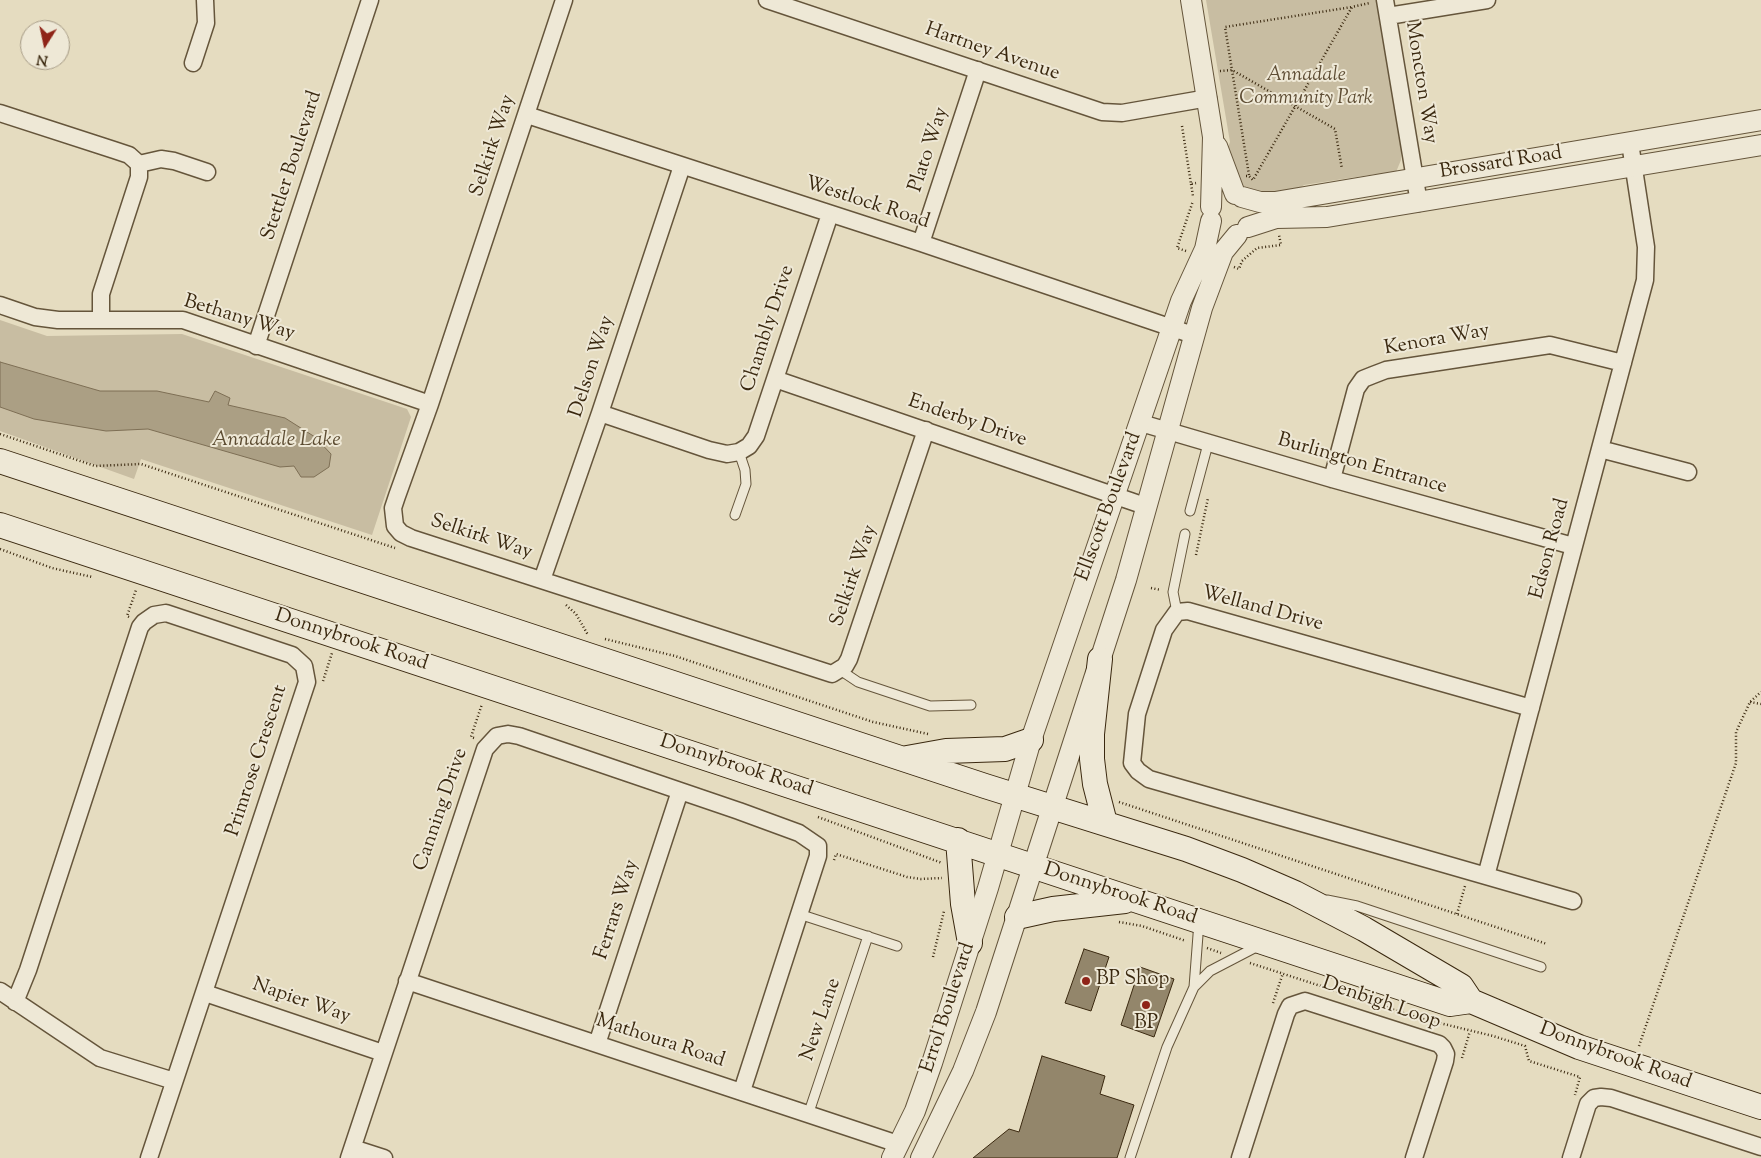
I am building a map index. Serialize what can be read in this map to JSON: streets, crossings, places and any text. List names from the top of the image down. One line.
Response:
{"streets":{"main road":["Donnybrook Road"],"street":["Hartney Avenue","Moncton Way","Selkirk Way","Plato Way","Brossard Road","Stettler Boulevard","Westlock Road","Bethany Way","Chambly Drive","Kenora Way","Delson Way","Enderby Drive","Burlington Entrance","Ellscott Boulevard","Edson Road","Welland Drive","Primrose Crescent","Canning Drive","Ferrars Way","Napier Way","Denbigh Loop","Errol Boulevard","Mathoura Road"],"lane":["New Lane"]},"crossings":[["Hartney Avenue","Plato Way"],["Moncton Way","Brossard Road"],["Selkirk Way","Westlock Road"],["Selkirk Way","Bethany Way"],["Selkirk Way","Delson Way"],["Selkirk Way","Enderby Drive"],["Plato Way","Westlock Road"],["Brossard Road","Ellscott Boulevard"],["Brossard Road","Edson Road"],["Stettler Boulevard","Bethany Way"],["Westlock Road","Chambly Drive"],["Westlock Road","Delson Way"],["Westlock Road","Ellscott Boulevard"],["Chambly Drive","Enderby Drive"],["Kenora Way","Burlington Entrance"],["Kenora Way","Edson Road"],["Enderby Drive","Ellscott Boulevard"],["Burlington Entrance","Ellscott Boulevard"],["Burlington Entrance","Edson Road"],["Ellscott Boulevard","Donnybrook Road"],["Ellscott Boulevard","Errol Boulevard"],["Edson Road","Welland Drive"],["Donnybrook Road","Errol Boulevard"],["Primrose Crescent","Napier Way"],["Canning Drive","Ferrars Way"],["Canning Drive","Napier Way"],["Canning Drive","Mathoura Road"],["Ferrars Way","Mathoura Road"],["Errol Boulevard","Mathoura Road"],["New Lane","Mathoura Road"]],"water":["Annadale Lake"],"parks":["Annadale Community Park"],"places":["BP Shop","BP"],"north":"bottom"}
